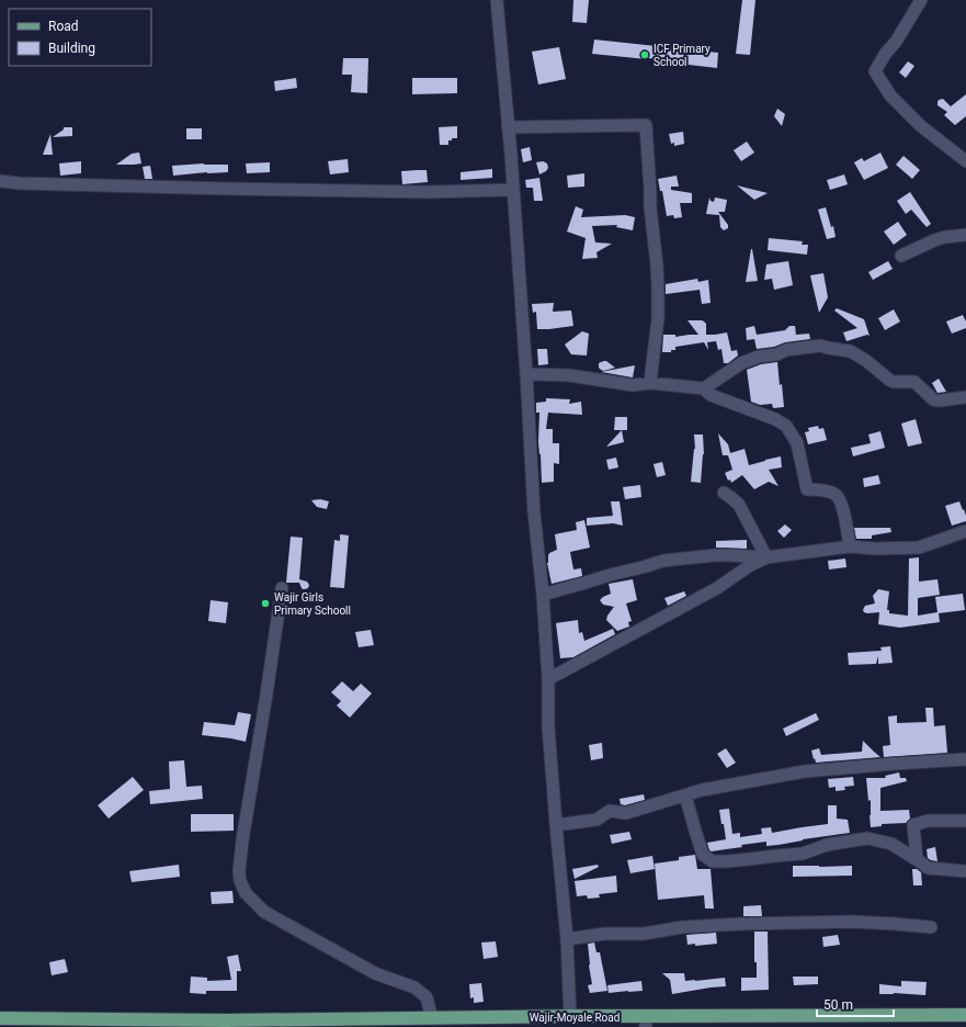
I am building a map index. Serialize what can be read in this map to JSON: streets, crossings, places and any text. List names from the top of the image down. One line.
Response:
{"streets":{"main road":["Wajir-Moyale Road"]},"places":["ICF Primary School","Wajir Girls Primary Schooll"],"legend":["Road","Building"],"scale_bar":"50 m"}
